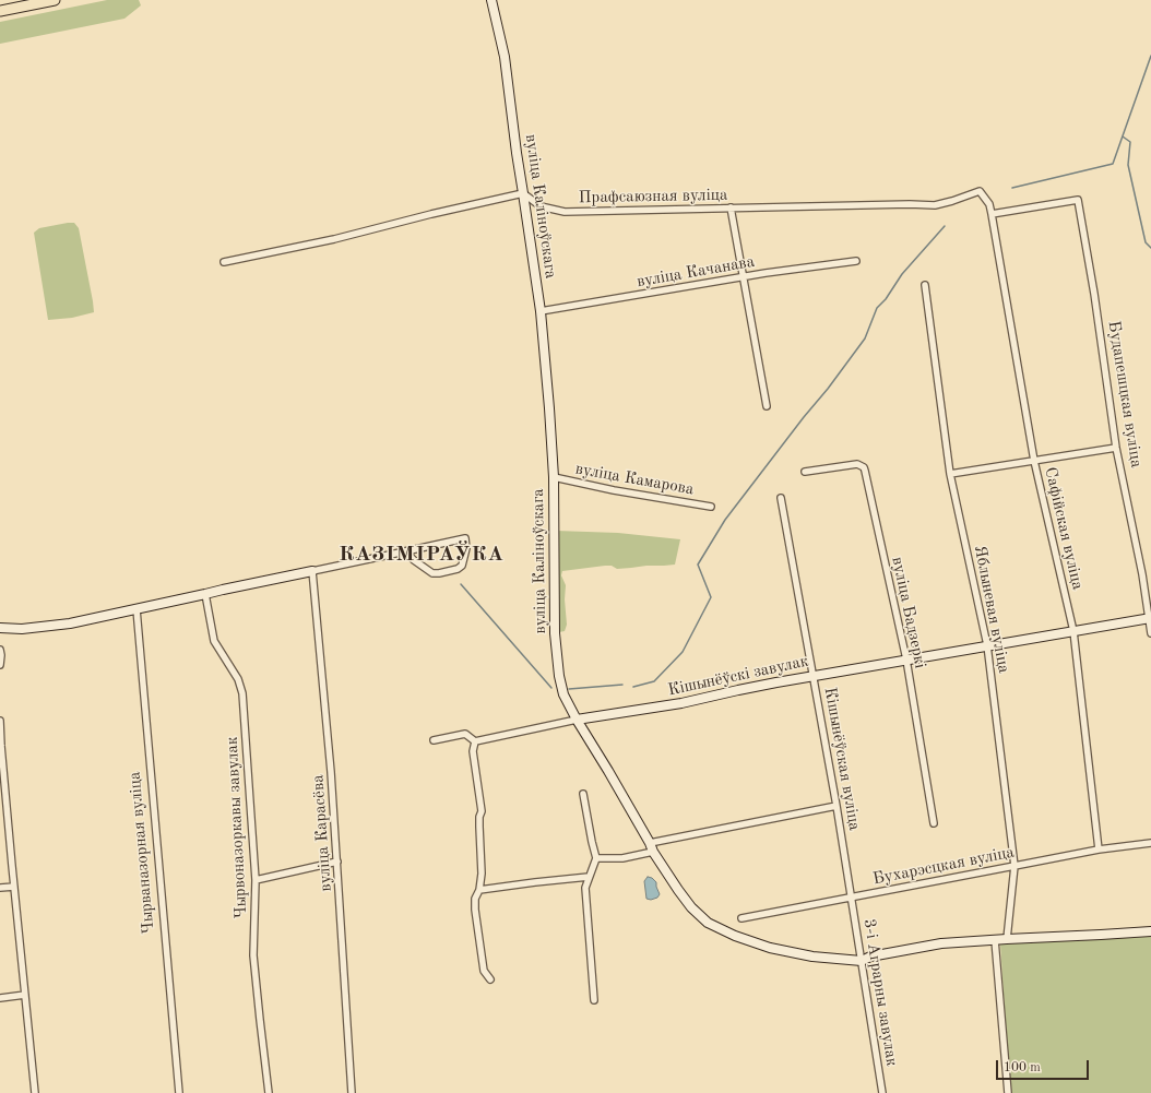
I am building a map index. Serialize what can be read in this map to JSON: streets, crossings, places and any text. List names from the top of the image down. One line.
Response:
{"streets":{"main road":["вуліца Каліноўскага","Кішынёўскі завулак"],"street":["Прафсаюзная вуліца","вуліца Качанава","Будапешцкая вуліца","вуліца Камарова","Сафійская вуліца","Яблыневая вуліца","вуліца Бадзеркі","Кішынёўская вуліца","Чырвоназоркавы завулак","вуліца Карасёва","Чырваназорная вуліца","Бухарэсцкая вуліца","3-і Аграрны завулак"]},"crossings":[["Прафсаюзная вуліца","вуліца Каліноўскага"],["Прафсаюзная вуліца","Будапешцкая вуліца"],["Прафсаюзная вуліца","Сафійская вуліца"],["вуліца Каліноўскага","вуліца Качанава"],["вуліца Каліноўскага","вуліца Камарова"],["вуліца Каліноўскага","Кішынёўскі завулак"],["вуліца Каліноўскага","3-і Аграрны завулак"],["Будапешцкая вуліца","Сафійская вуліца"],["Сафійская вуліца","Бухарэсцкая вуліца"],["Яблыневая вуліца","Бухарэсцкая вуліца"],["вуліца Бадзеркі","Кішынёўскі завулак"],["Кішынёўскі завулак","Кішынёўская вуліца"],["Кішынёўская вуліца","Бухарэсцкая вуліца"],["Кішынёўская вуліца","3-і Аграрны завулак"],["Бухарэсцкая вуліца","3-і Аграрны завулак"]],"districts":["КАЗІМІРАЎКА"],"scale_bar":"100 m"}
